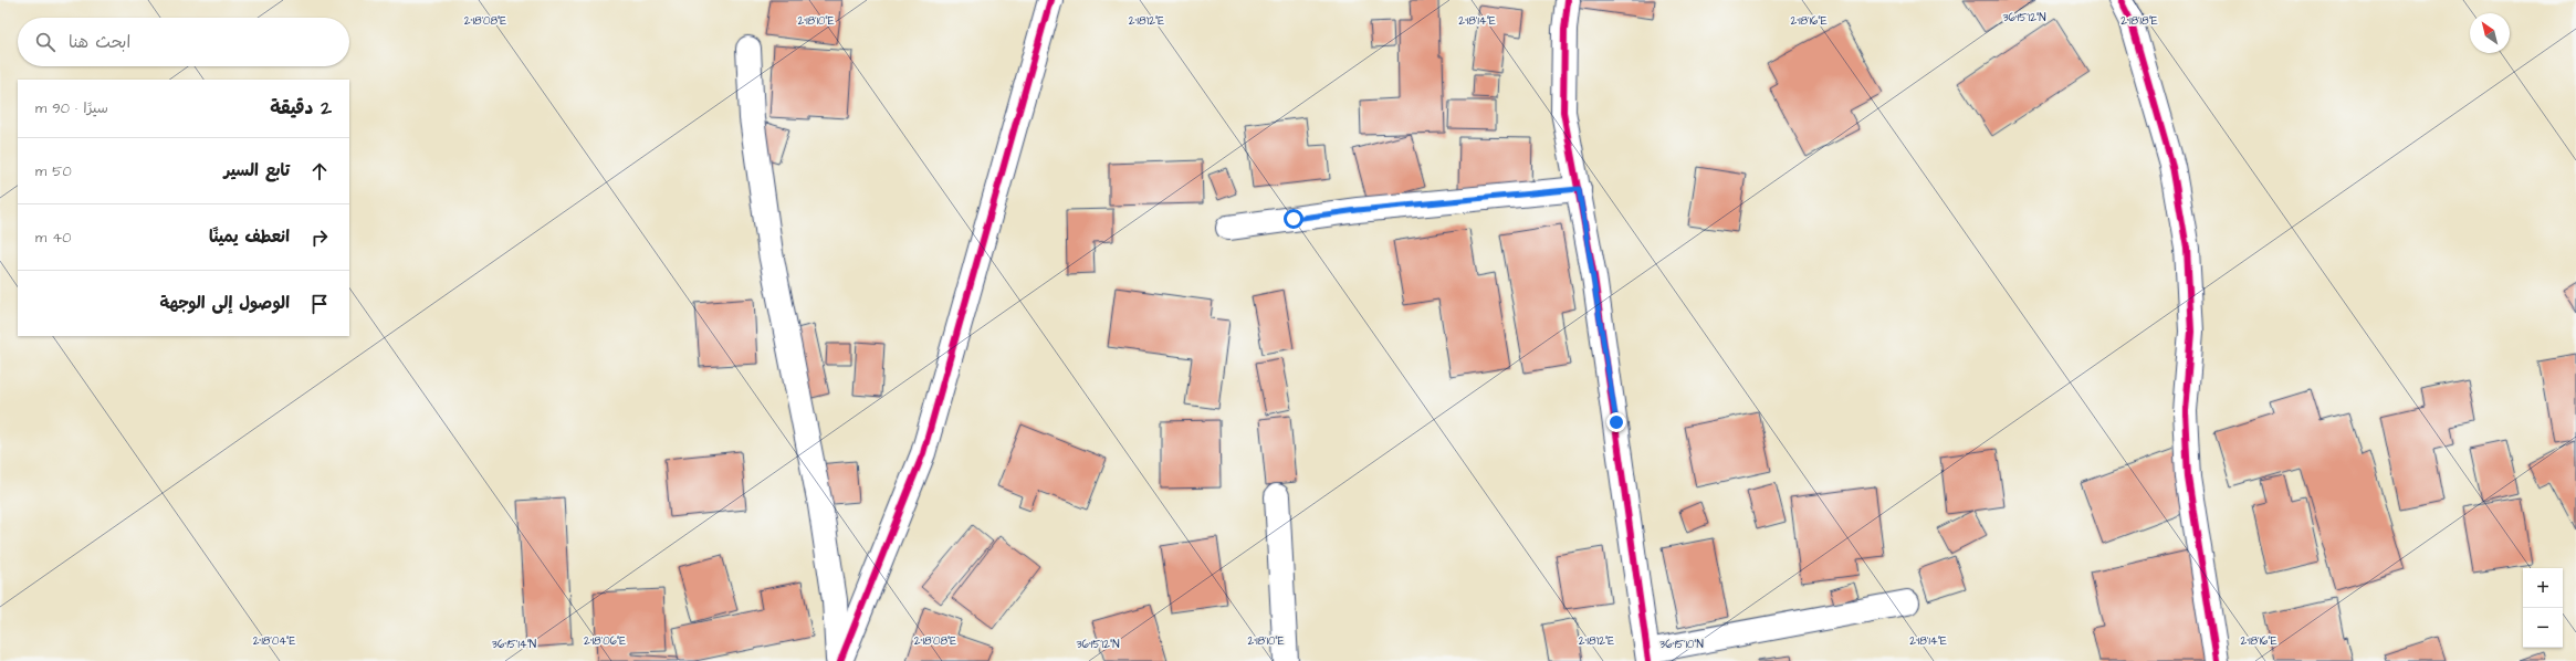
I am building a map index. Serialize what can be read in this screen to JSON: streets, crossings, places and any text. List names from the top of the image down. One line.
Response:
{"north":"top left","page":{"search":"ابحث هنا","heading":["2 دقيقة","سيرًا · 90 m"],"list":[["تابع السير","50 m"],["انعطف يمينًا","40 m"],"الوصول إلى الوجهة"],"map_buttons":["+","−"]},"coordinates":["36°15'12\"N","2°18'08\"E","2°18'10\"E","2°18'12\"E","2°18'14\"E","2°18'16\"E","2°18'18\"E","2°18'04\"E","2°18'06\"E","36°15'14\"N","36°15'10\"N"]}
